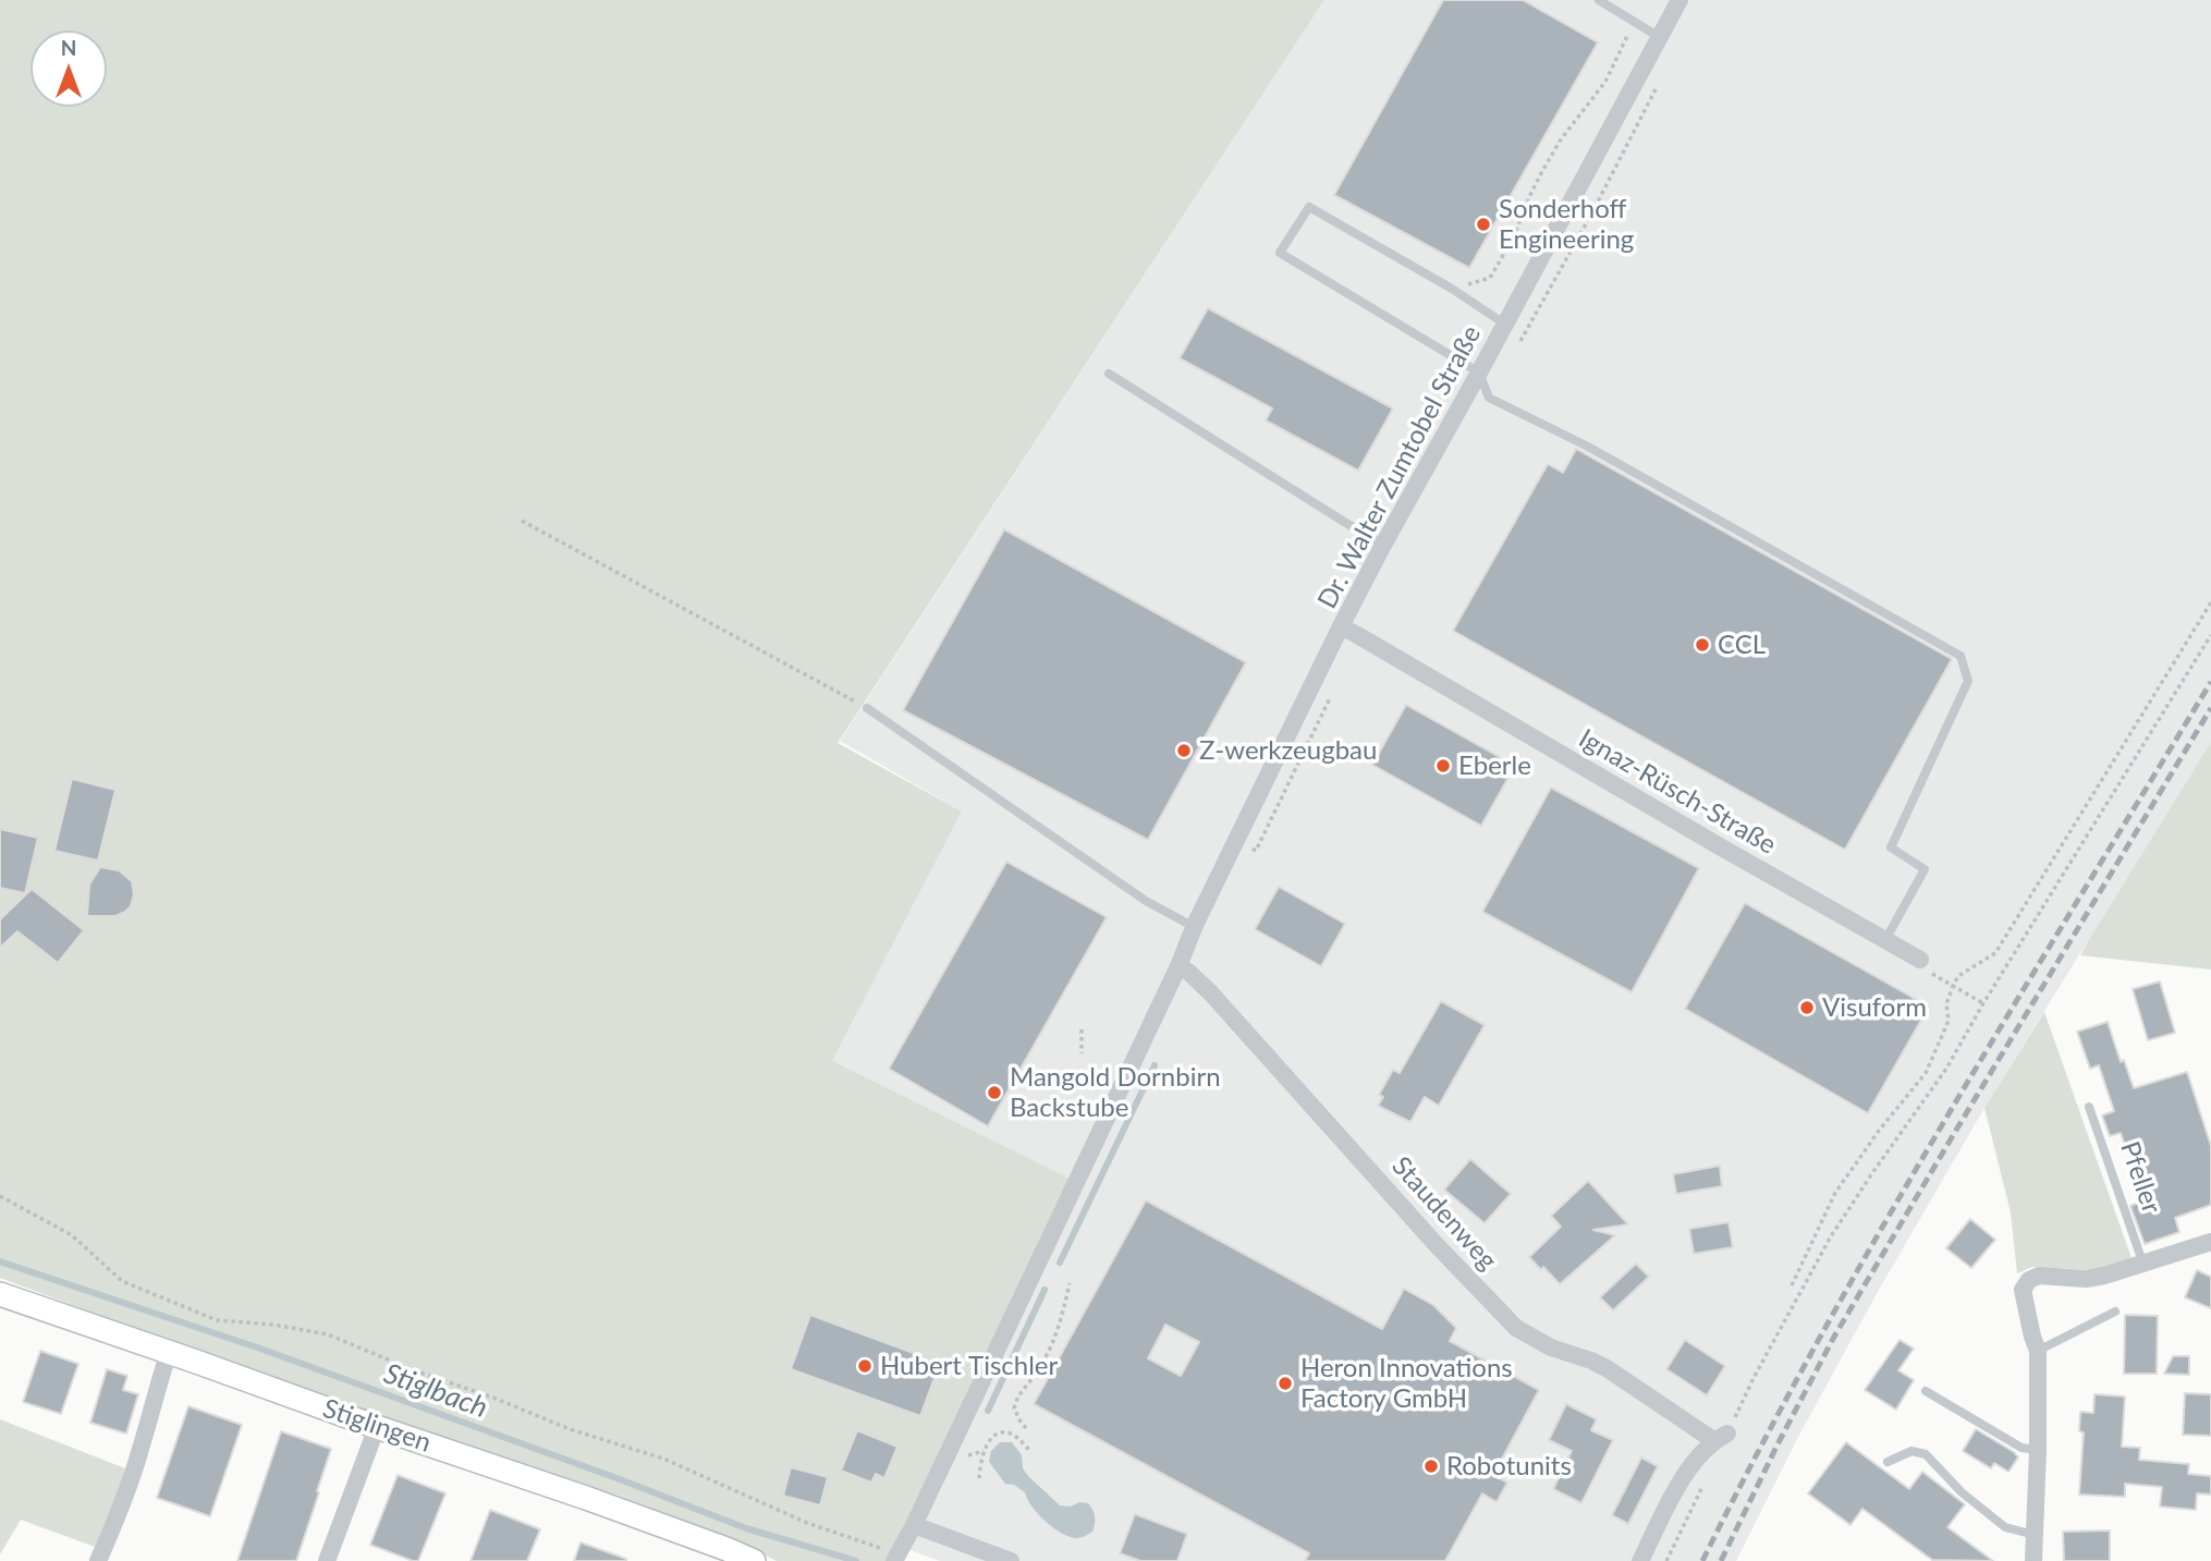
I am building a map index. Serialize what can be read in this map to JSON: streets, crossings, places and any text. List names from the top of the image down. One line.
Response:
{"streets":{"main road":["Stiglingen"],"street":["Dr. Walter Zumtobel Straße","Ignaz-Rüsch-Straße","Staudenweg"],"lane":["Pfeller"]},"crossings":[["Dr. Walter Zumtobel Straße","Ignaz-Rüsch-Straße"],["Dr. Walter Zumtobel Straße","Staudenweg"]],"water":["Stiglbach"],"places":["Sonderhoff Engineering","CCL","Z-werkzeugbau","Eberle","Visuform","Mangold Dornbirn Backstube","Hubert Tischler","Heron Innovations Factory GmbH","Robotunits"],"north":"top"}
